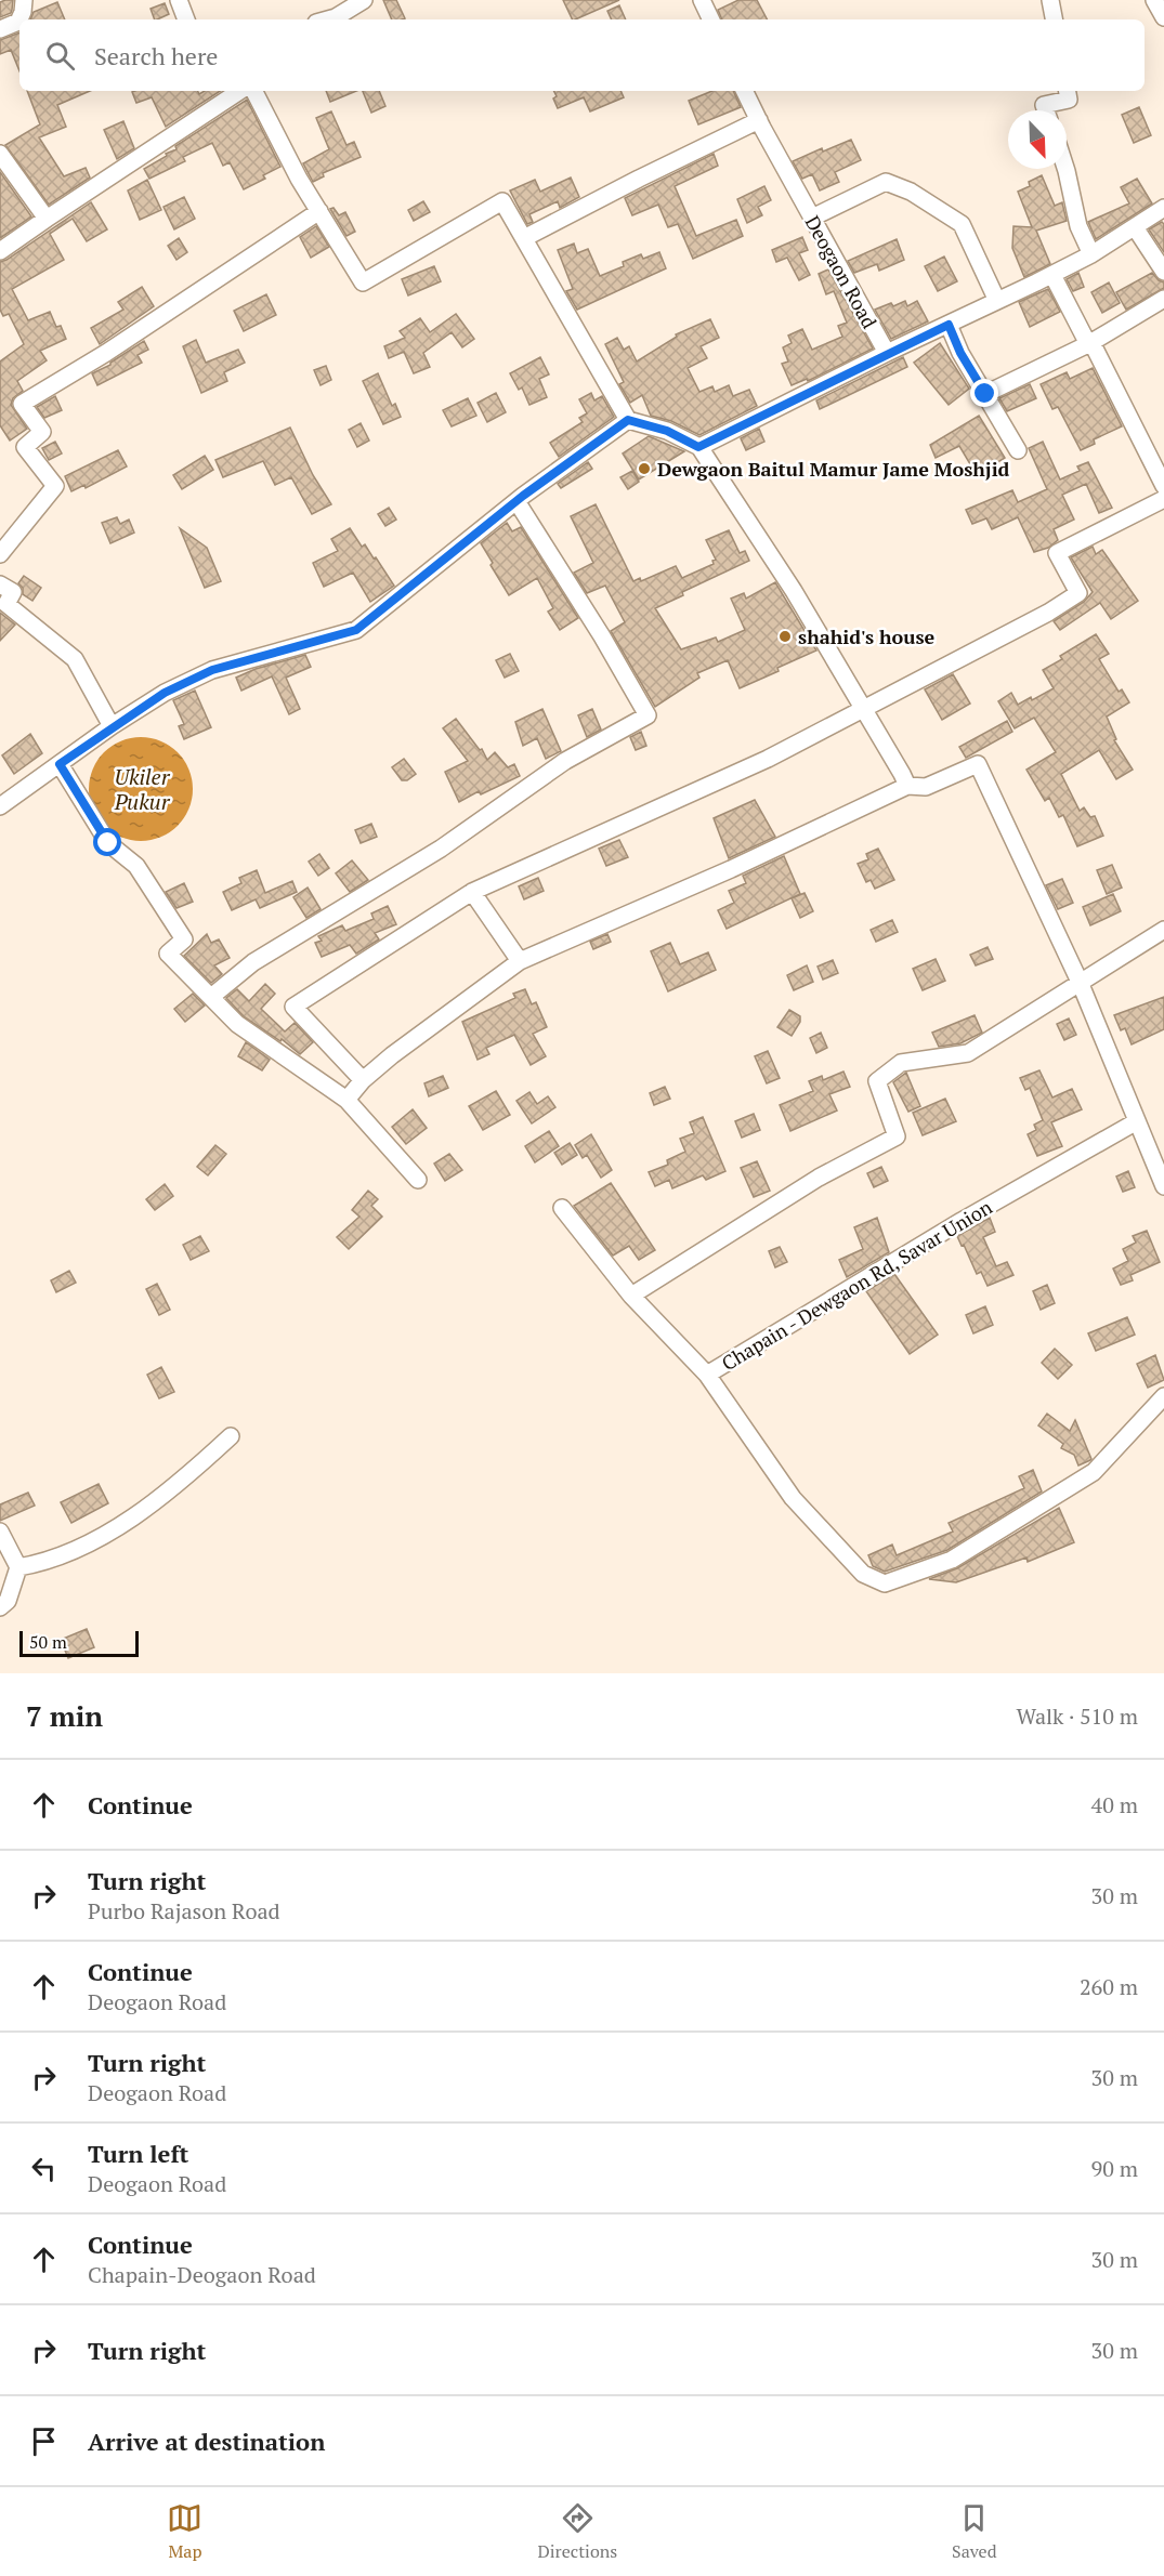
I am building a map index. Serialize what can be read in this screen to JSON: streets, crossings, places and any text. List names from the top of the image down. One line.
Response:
{"streets":{"street":["Deogaon Road","Chapain - Dewgaon Rd, Savar Union"]},"water":["Ukiler Pukur"],"places":["Dewgaon Baitul Mamur Jame Moshjid","shahid's house"],"scale_bar":"50 m","north":"bottom right","page":{"search":"Search here","scale":"50 m","heading":["7 min","Walk · 510 m"],"list":[["Continue","40 m"],["Turn right","Purbo Rajason Road","30 m"],["Continue","Deogaon Road","260 m"],["Turn right","Deogaon Road","30 m"],["Turn left","Deogaon Road","90 m"],["Continue","Chapain-Deogaon Road","30 m"],["Turn right","30 m"],"Arrive at destination"],"nav":["Map","Directions","Saved"]}}
